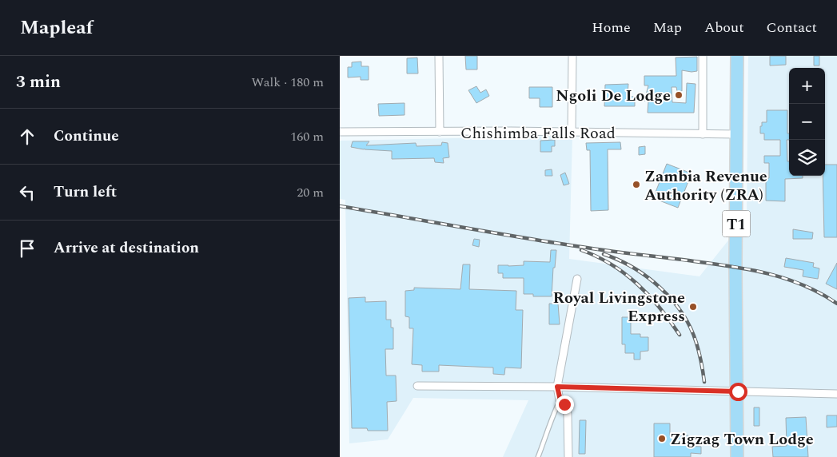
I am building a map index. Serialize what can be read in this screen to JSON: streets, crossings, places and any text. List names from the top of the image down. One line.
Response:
{"streets":{"highway":["T1"],"street":["Chishimba Falls Road"]},"crossings":[["Chishimba Falls Road","T1"]],"places":["Ngoli De Lodge","Zambia Revenue Authority (ZRA)","Royal Livingstone Express","Zigzag Town Lodge"],"page":{"header":"Mapleaf","nav":["Home","Map","About","Contact"],"heading":["3 min","Walk · 180 m"],"map_buttons":["+","−"],"list":[["Continue","160 m"],["Turn left","20 m"],"Arrive at destination"]}}
